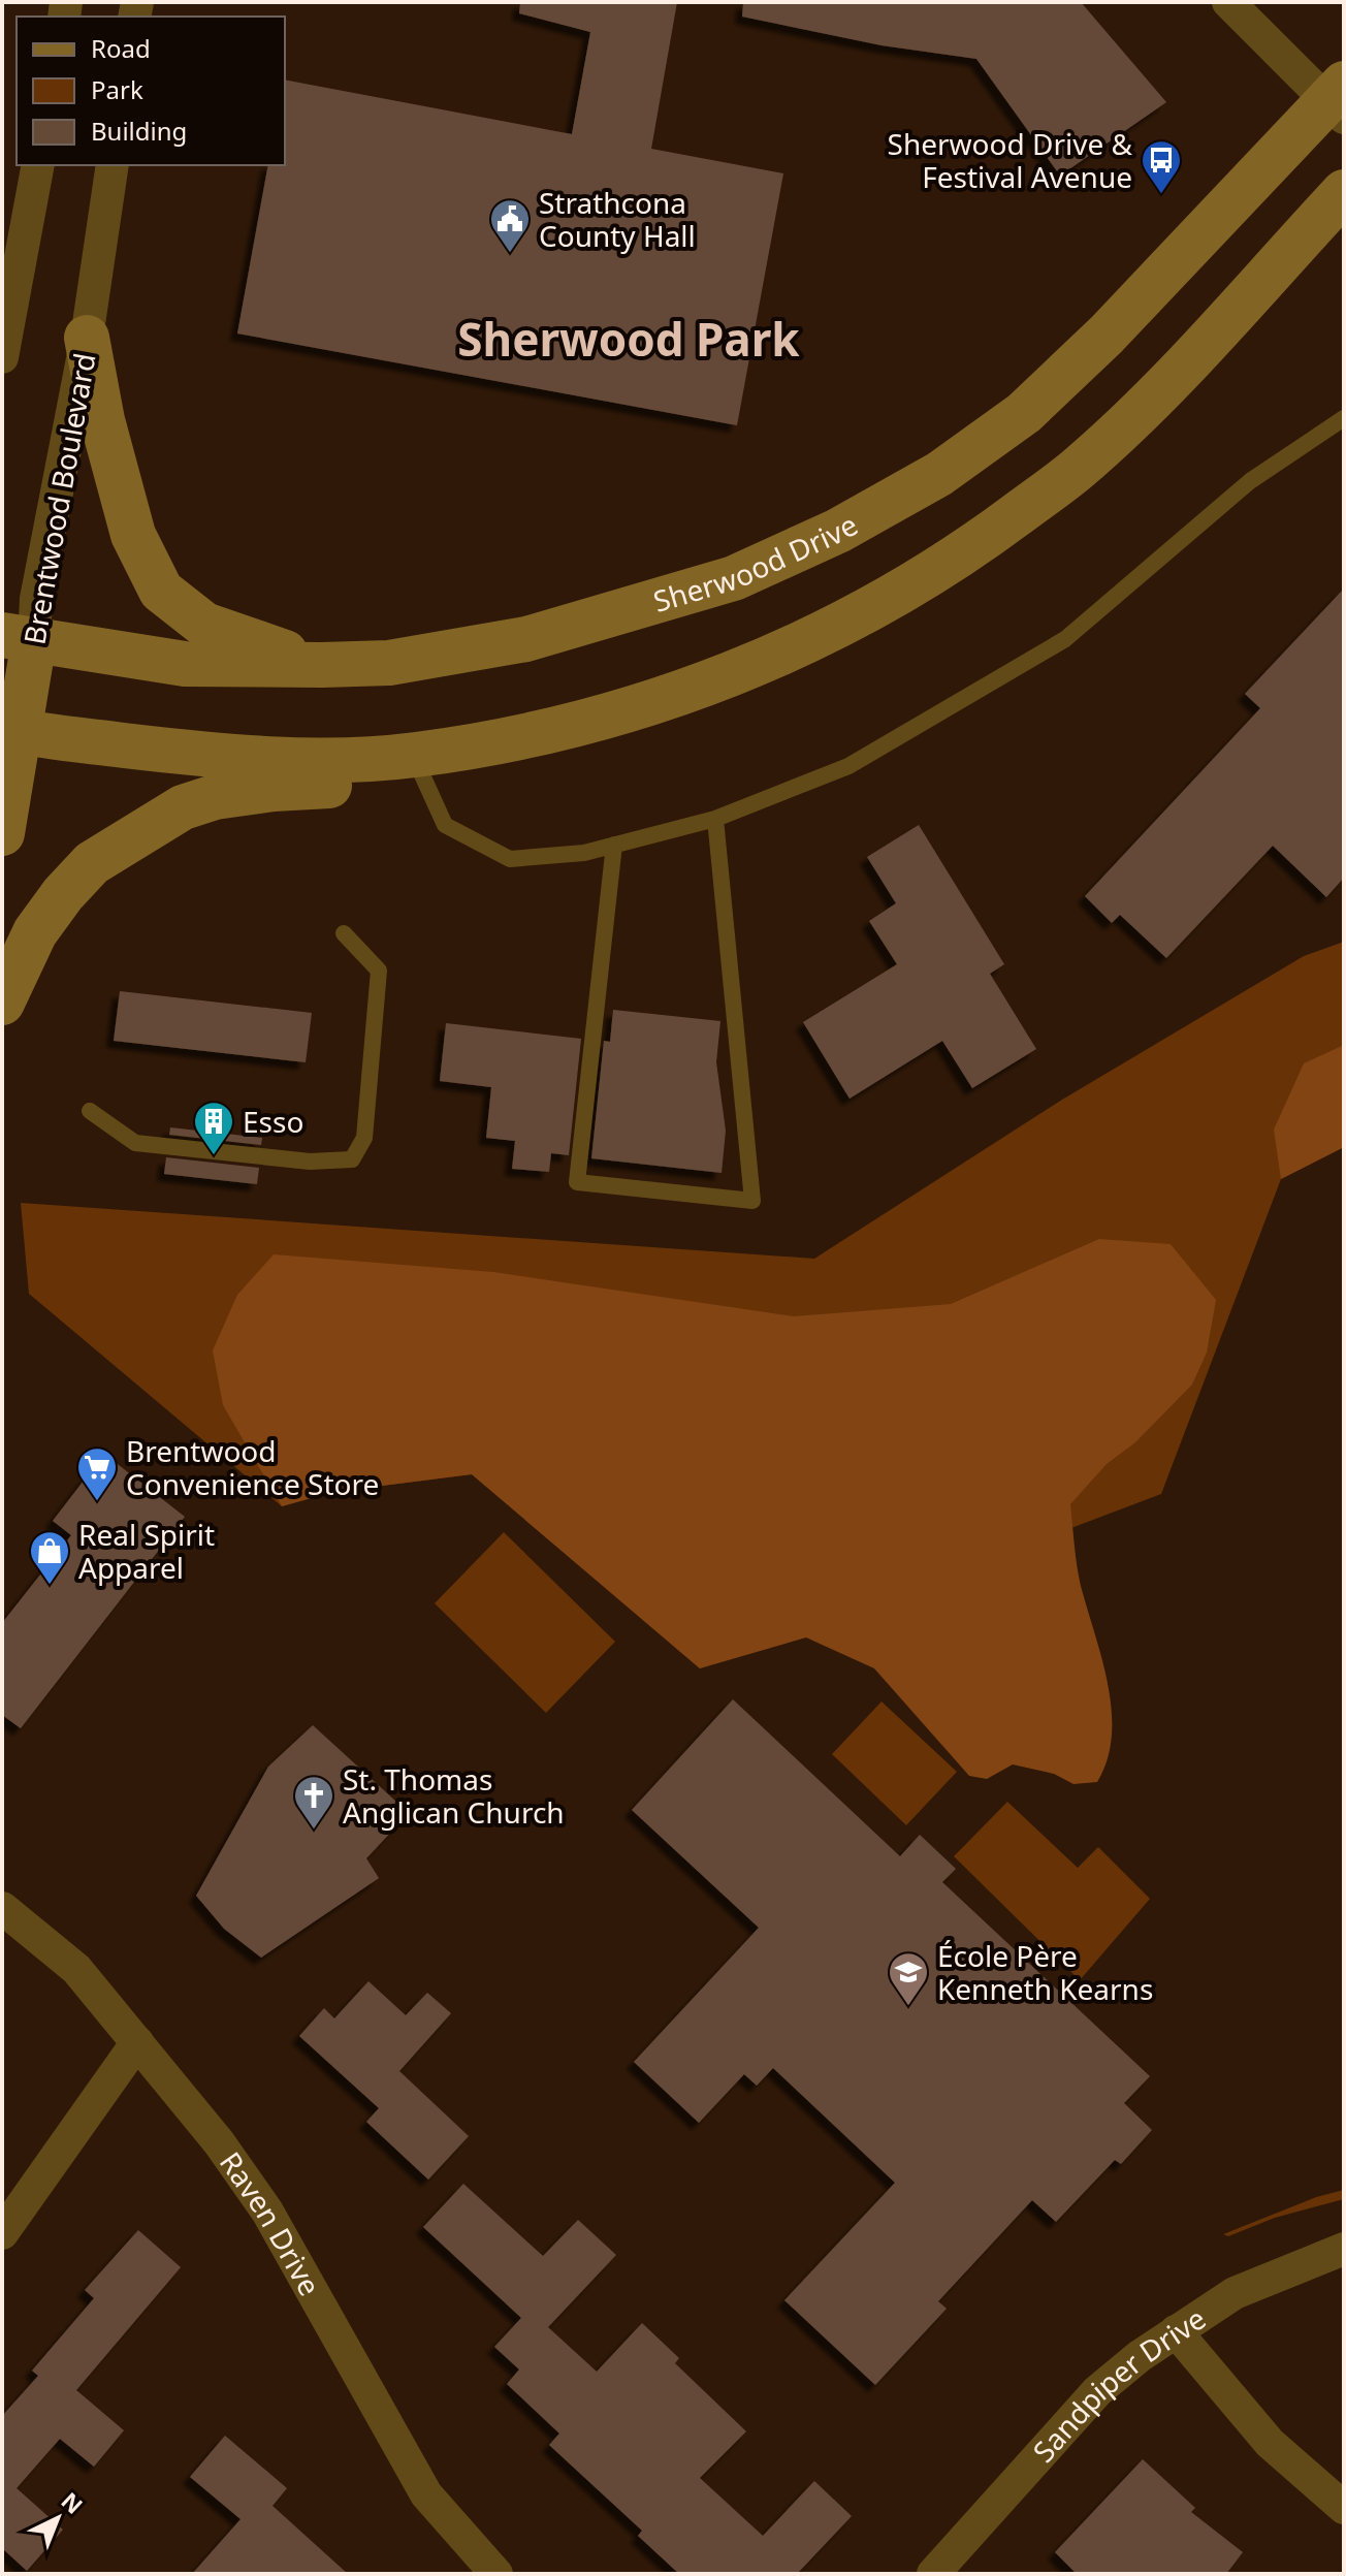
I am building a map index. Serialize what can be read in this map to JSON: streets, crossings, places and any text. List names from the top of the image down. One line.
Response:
{"streets":{"main road":["Brentwood Boulevard","Sherwood Drive"],"street":["Raven Drive","Sandpiper Drive"]},"crossings":[["Brentwood Boulevard","Sherwood Drive"]],"districts":["Sherwood Park"],"places":{"bus stop":["Sherwood Drive & Festival Avenue"],"public building":["Strathcona County Hall"],"building":["Esso"],"supermarket":["Brentwood Convenience Store"],"shop":["Real Spirit Apparel"],"church":["St. Thomas Anglican Church"],"school or university":["École Père Kenneth Kearns"]},"legend":["Road","Park","Building"],"north":"top right"}
